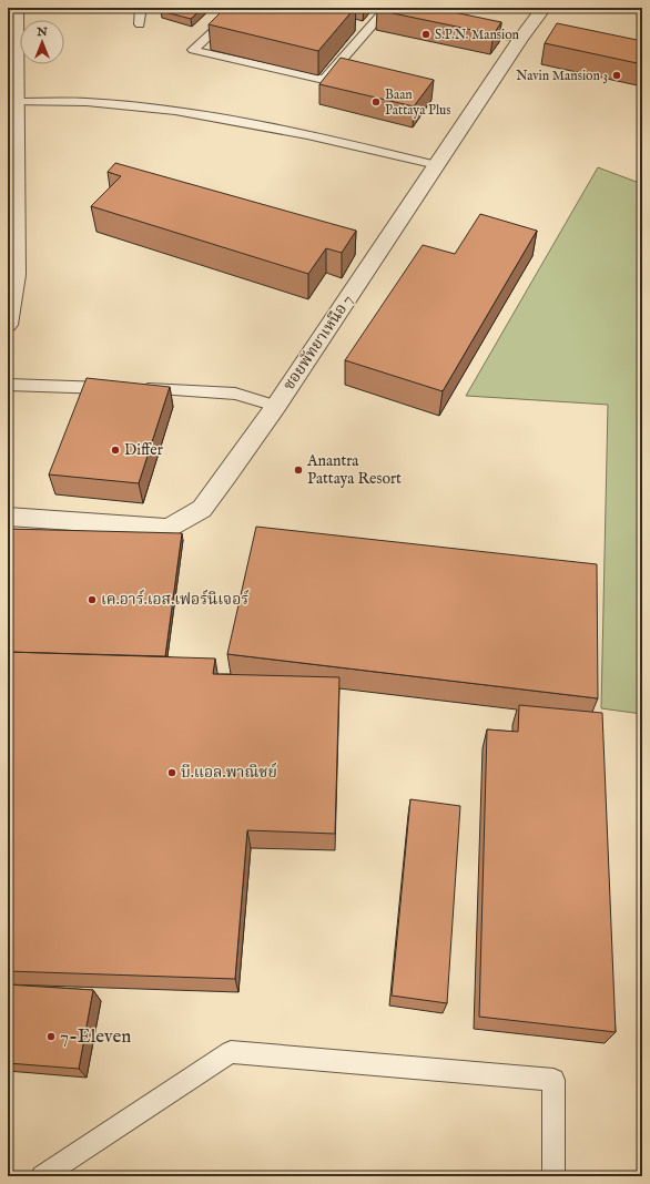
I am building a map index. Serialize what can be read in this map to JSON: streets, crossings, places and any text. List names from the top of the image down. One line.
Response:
{"streets":{"street":["ซอยพัทยาเหนือ 7"]},"places":["S.P.N. Mansion","Navin Mansion 3","Baan Pattaya Plus","Differ","Anantra Pattaya Resort","เค.อาร์.เอส.เฟอร์นิเจอร์","บี.แอล.พาณิชย์","7-Eleven"],"north":"top"}
